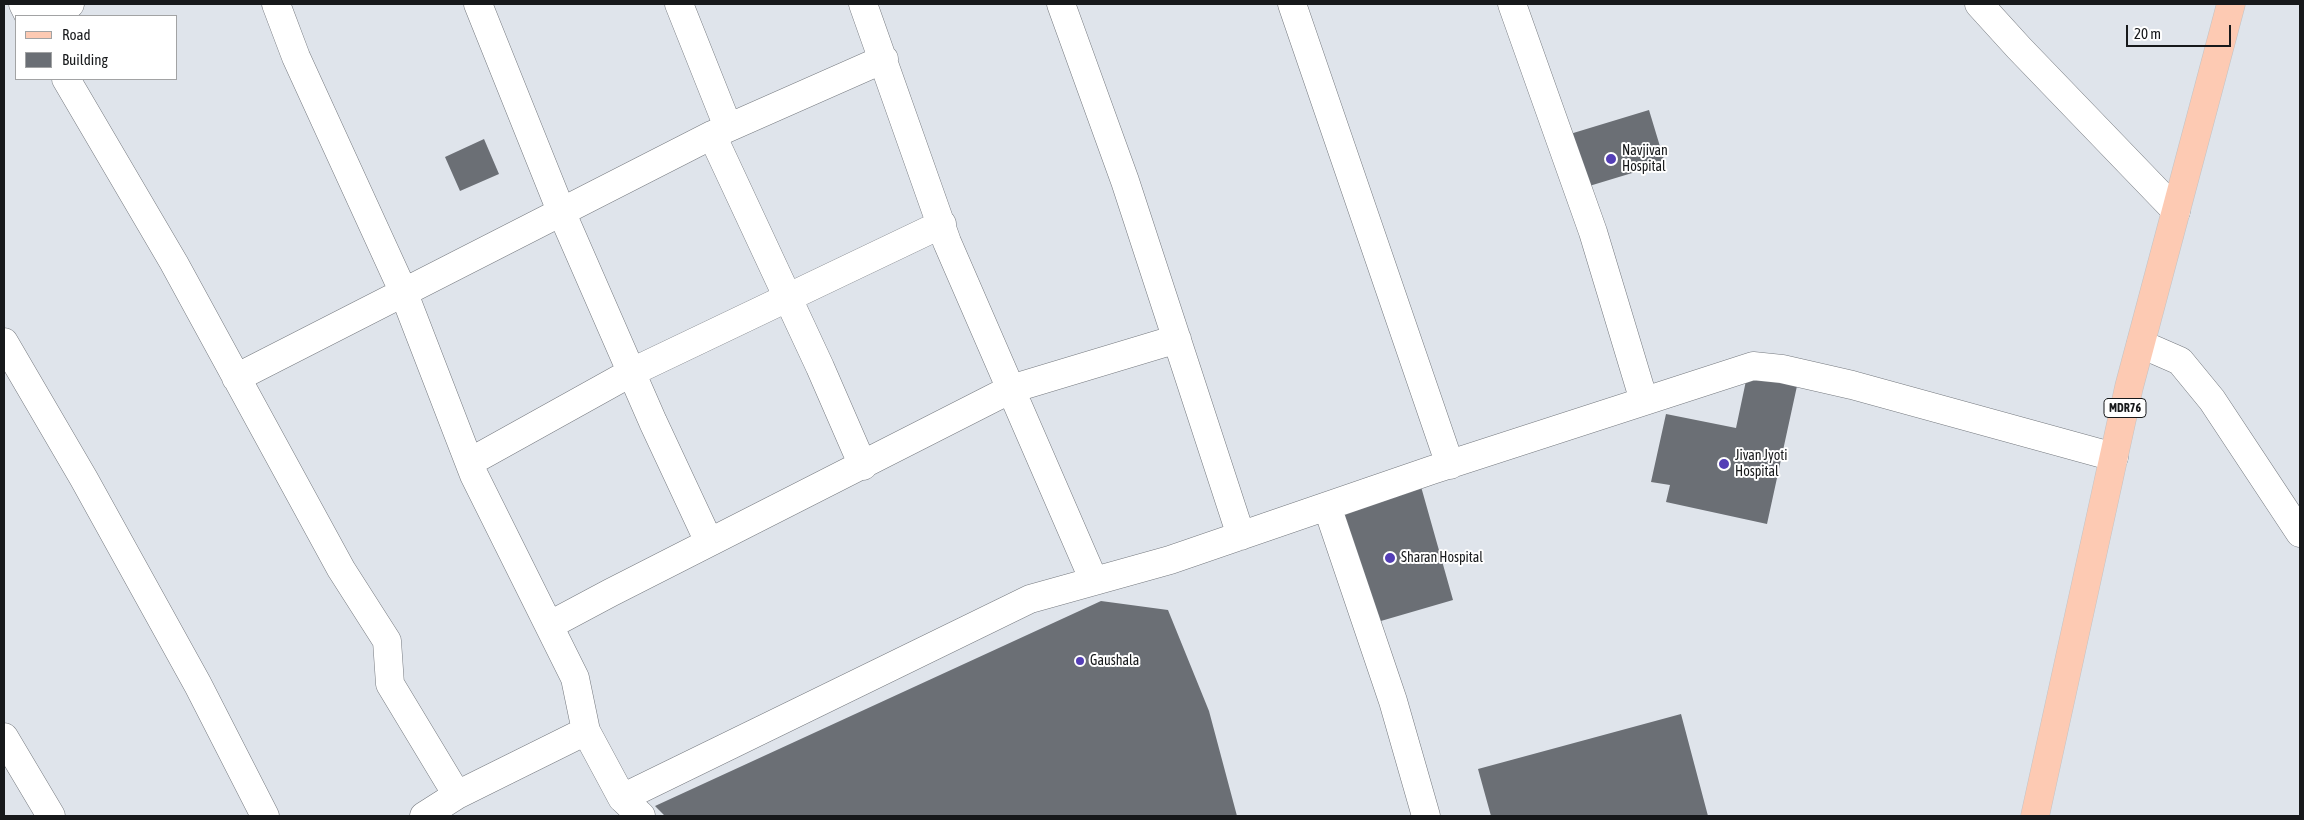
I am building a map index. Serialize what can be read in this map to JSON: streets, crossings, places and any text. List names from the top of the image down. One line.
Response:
{"streets":{"main road":["MDR76"]},"places":["Navjivan Hospital","Jivan Jyoti Hospital","Sharan Hospital","Gaushala"],"legend":["Road","Building"],"scale_bar":"20 m"}
